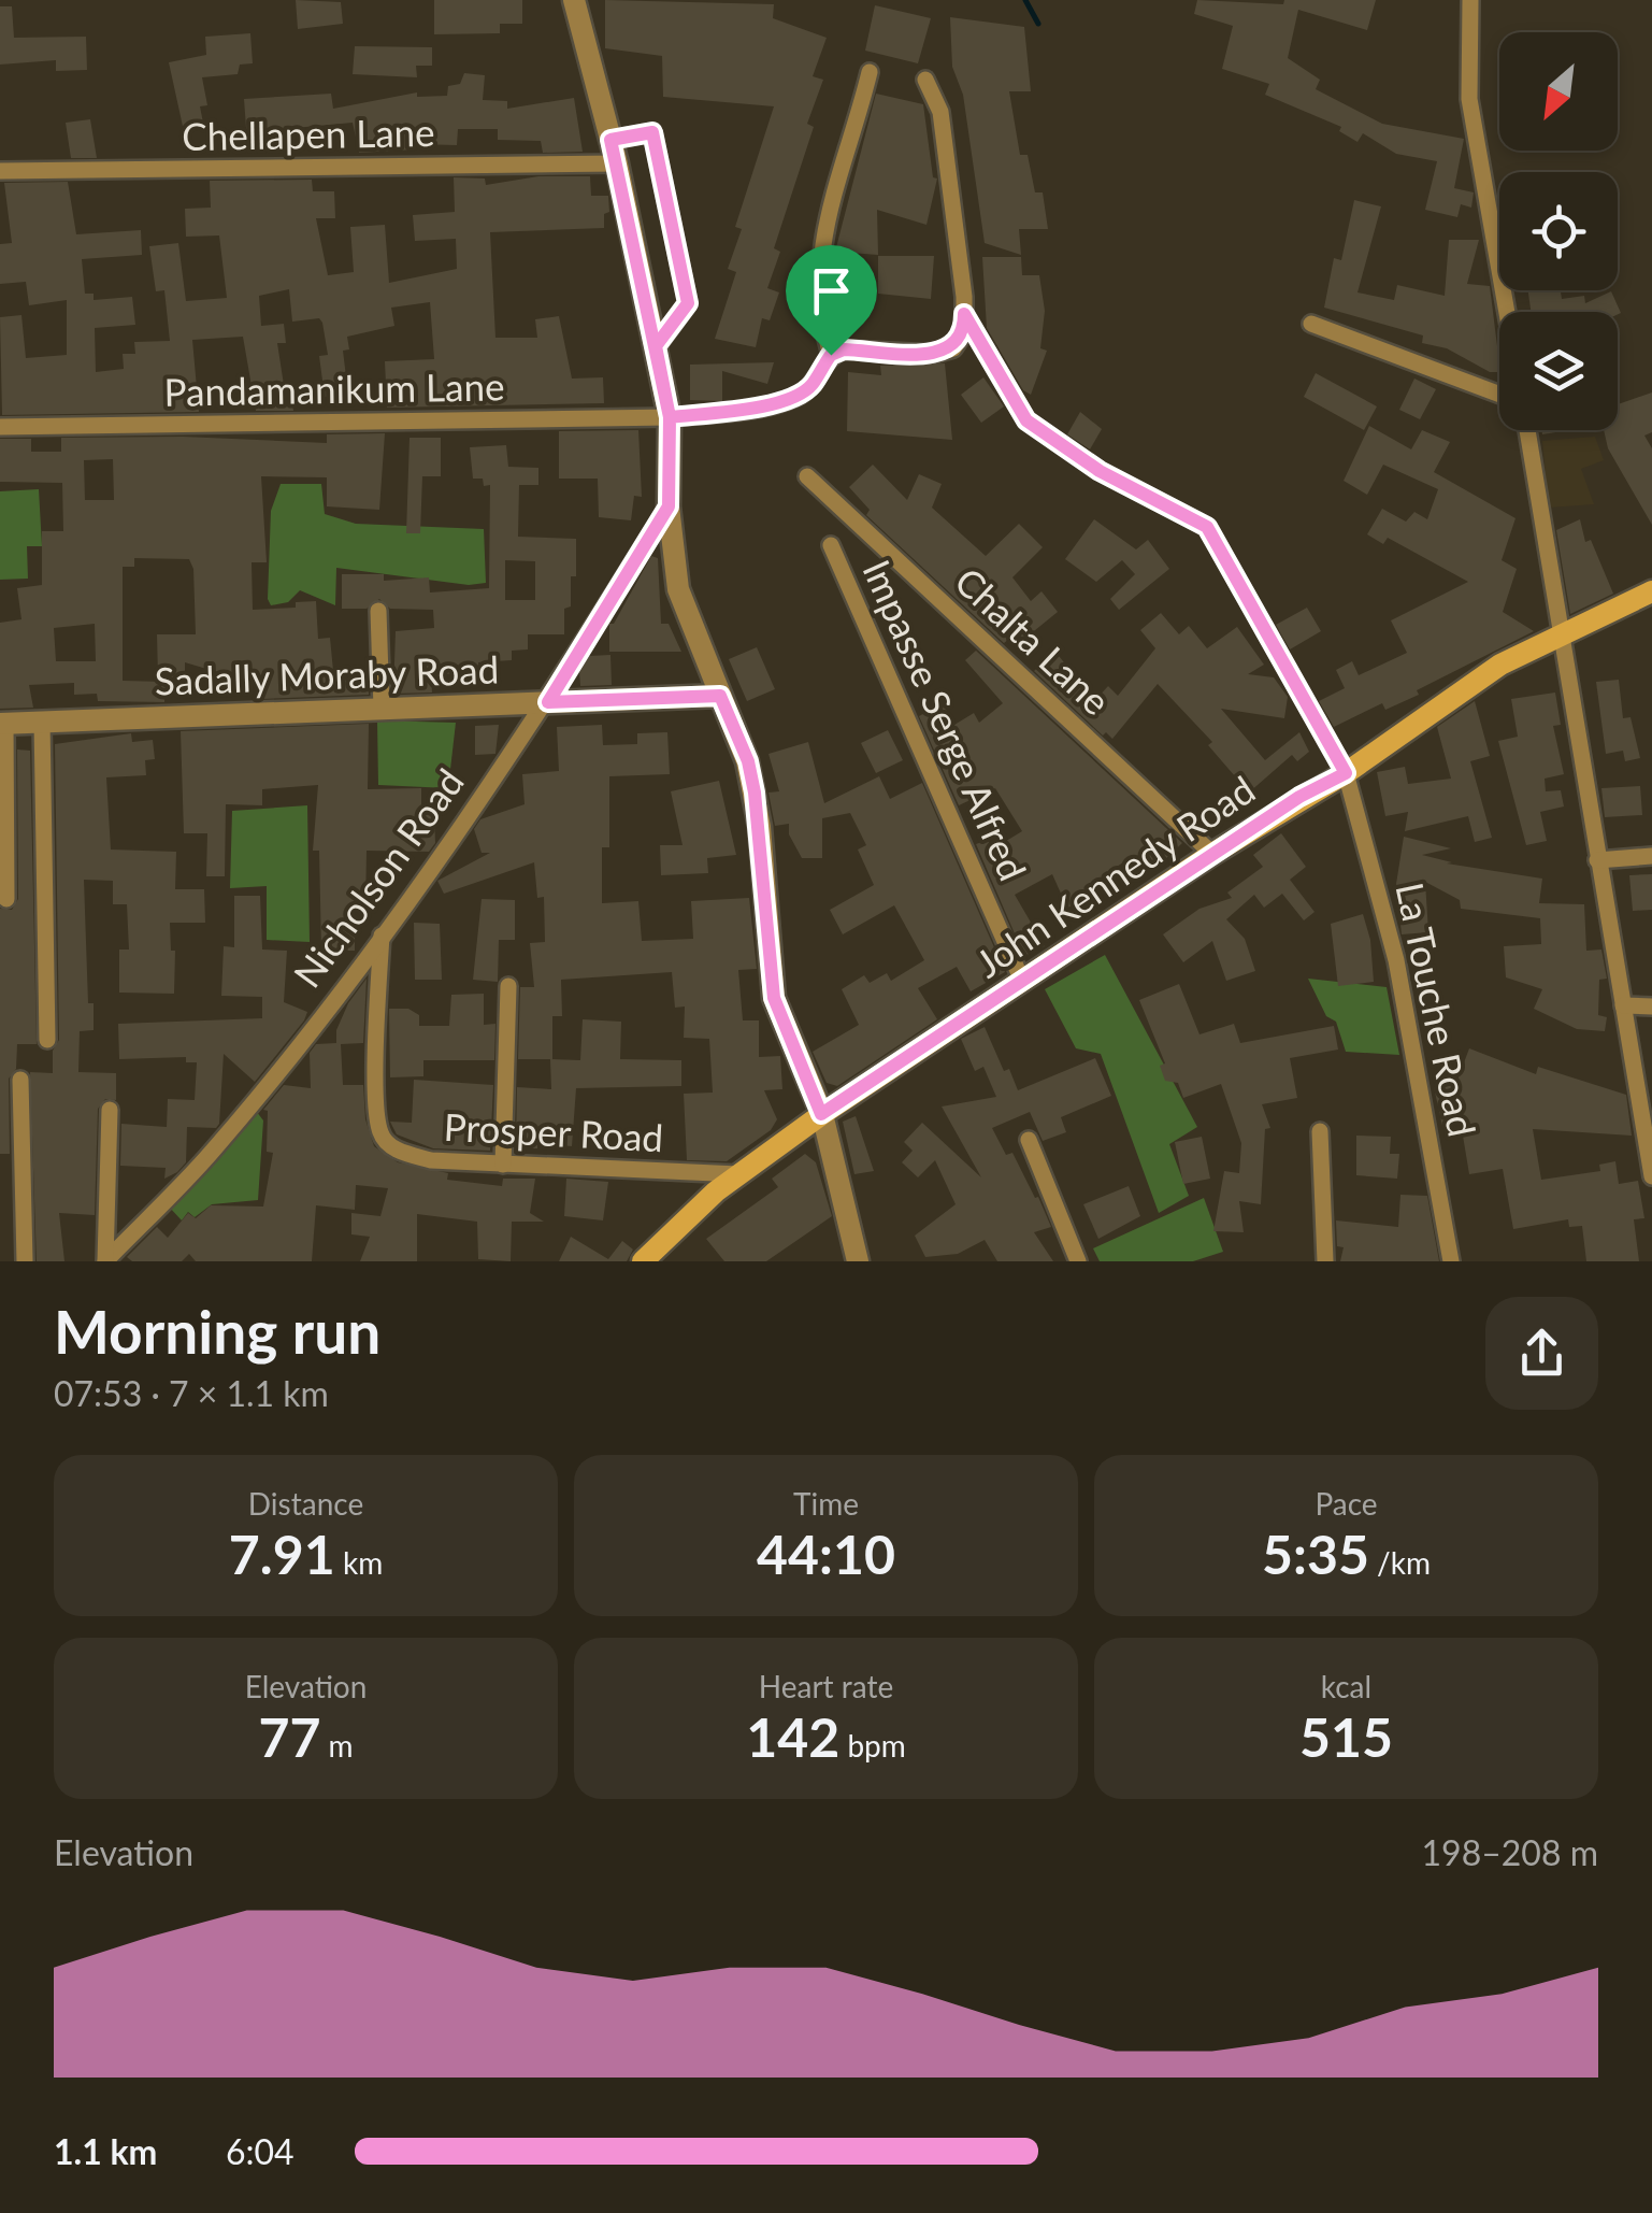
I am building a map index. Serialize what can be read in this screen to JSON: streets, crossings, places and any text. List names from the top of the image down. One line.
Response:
{"streets":{"main road":["John Kennedy Road"],"street":["Chellapen Lane","Pandamanikum Lane","Chalta Lane","Sadally Moraby Road","Impasse Serge Alfred","Nicholson Road","La Touche Road","Prosper Road"]},"crossings":[["Chalta Lane","John Kennedy Road"],["Sadally Moraby Road","Nicholson Road"],["Impasse Serge Alfred","John Kennedy Road"],["John Kennedy Road","La Touche Road"],["John Kennedy Road","Prosper Road"],["Nicholson Road","Prosper Road"]],"north":"bottom left","page":{"heading":["Morning run","07:53 · 7 × 1.1 km"],"stats":[["Distance","7.91 km"],["Time","44:10"],["Pace","5:35 /km"],["Elevation","77 m"],["Heart rate","142 bpm"],["kcal","515"]],"chart":["Elevation","198–208 m"],"list":[{"name":"1.1 km","note":"6:04"}]}}
